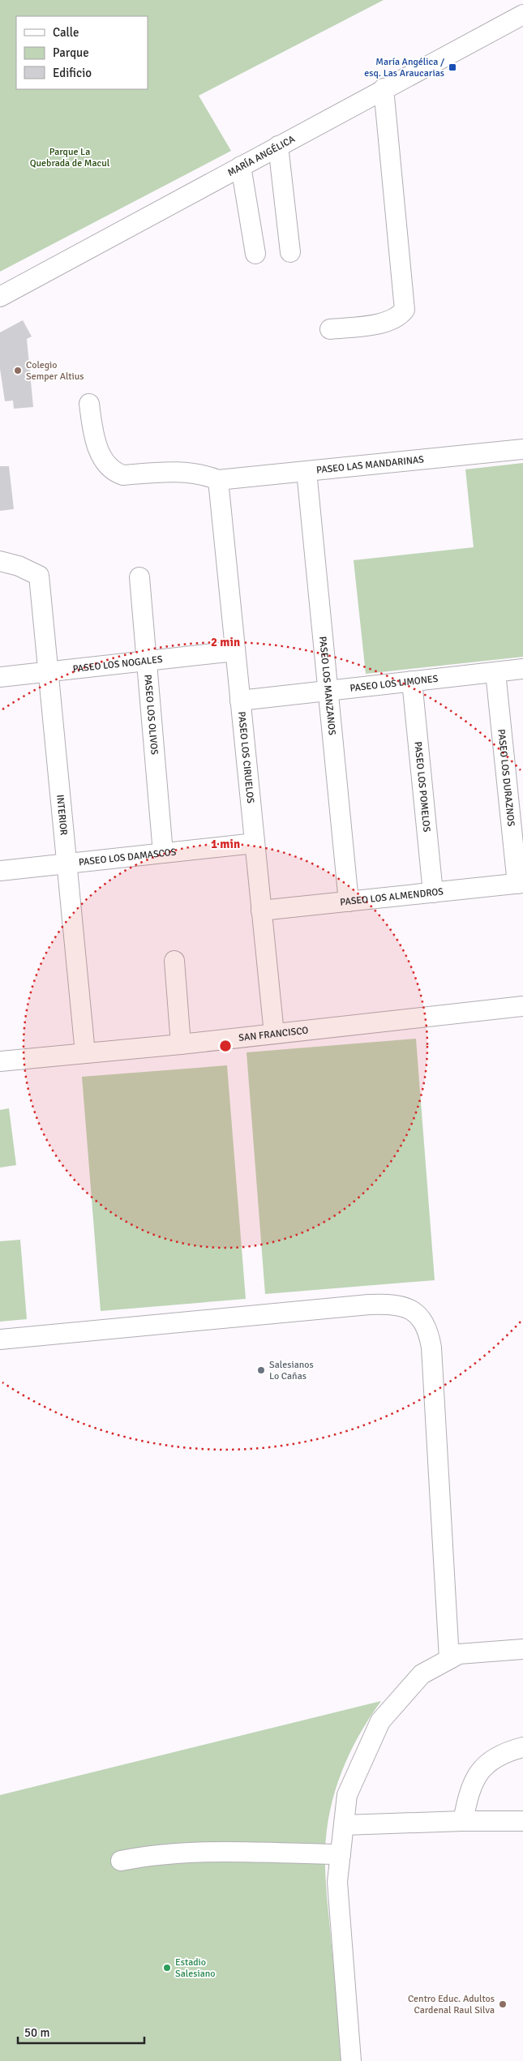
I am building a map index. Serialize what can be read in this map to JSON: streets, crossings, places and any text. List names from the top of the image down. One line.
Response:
{"streets":{"street":["MARÍA ANGÉLICA","PASEO LAS MANDARINAS","PASEO LOS NOGALES","PASEO LOS LIMONES","PASEO LOS MANZANOS","PASEO LOS OLIVOS","PASEO LOS CIRUELOS","PASEO LOS DURAZNOS","PASEO LOS POMELOS","INTERIOR","PASEO LOS DAMASCOS","PASEO LOS ALMENDROS","SAN FRANCISCO"]},"crossings":[["PASEO LAS MANDARINAS","PASEO LOS MANZANOS"],["PASEO LAS MANDARINAS","PASEO LOS CIRUELOS"],["PASEO LOS NOGALES","PASEO LOS OLIVOS"],["PASEO LOS NOGALES","PASEO LOS CIRUELOS"],["PASEO LOS NOGALES","INTERIOR"],["PASEO LOS LIMONES","PASEO LOS MANZANOS"],["PASEO LOS LIMONES","PASEO LOS CIRUELOS"],["PASEO LOS LIMONES","PASEO LOS DURAZNOS"],["PASEO LOS LIMONES","PASEO LOS POMELOS"],["PASEO LOS MANZANOS","PASEO LOS ALMENDROS"],["PASEO LOS OLIVOS","PASEO LOS DAMASCOS"],["PASEO LOS CIRUELOS","PASEO LOS DAMASCOS"],["PASEO LOS CIRUELOS","PASEO LOS ALMENDROS"],["PASEO LOS CIRUELOS","SAN FRANCISCO"],["PASEO LOS DURAZNOS","PASEO LOS ALMENDROS"],["PASEO LOS POMELOS","PASEO LOS ALMENDROS"],["INTERIOR","PASEO LOS DAMASCOS"],["INTERIOR","SAN FRANCISCO"]],"parks":["Parque La Quebrada de Macul"],"places":{"transit":["María Angélica / esq. Las Araucarias"],"other":["Colegio Semper Altius","Salesianos Lo Cañas","Estadio Salesiano","Centro Educ. Adultos Cardenal Raul Silva"]},"legend":["Calle","Parque","Edificio"],"scale_bar":"50 m","rings":["2 min","1 min"]}
